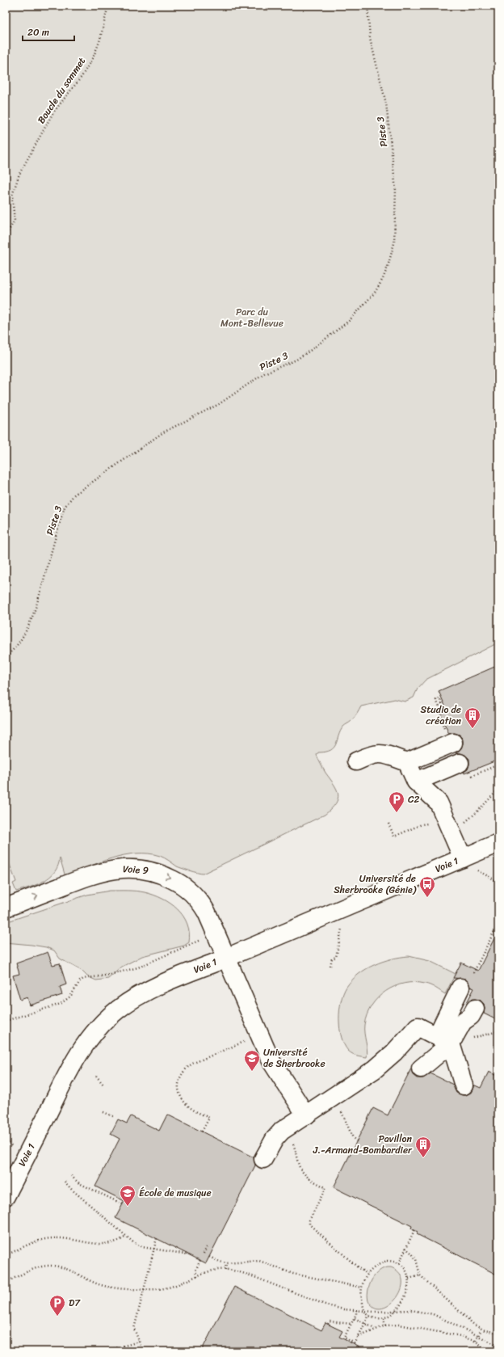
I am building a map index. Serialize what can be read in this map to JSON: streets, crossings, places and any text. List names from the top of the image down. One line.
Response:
{"streets":{"lane":["Voie 1","Voie 9"],"path":["Boucle du sommet","Piste 3"]},"crossings":[["Voie 1","Voie 9"]],"one_way":["Voie 9"],"parks":["Parc du Mont-Bellevue"],"places":{"building":["Studio de création","Pavillon J.-Armand-Bombardier"],"parking":["C2","D7"],"bus stop":["Université de Sherbrooke (Génie)"],"school or university":["Université de Sherbrooke","École de musique"]},"scale_bar":"20 m"}
